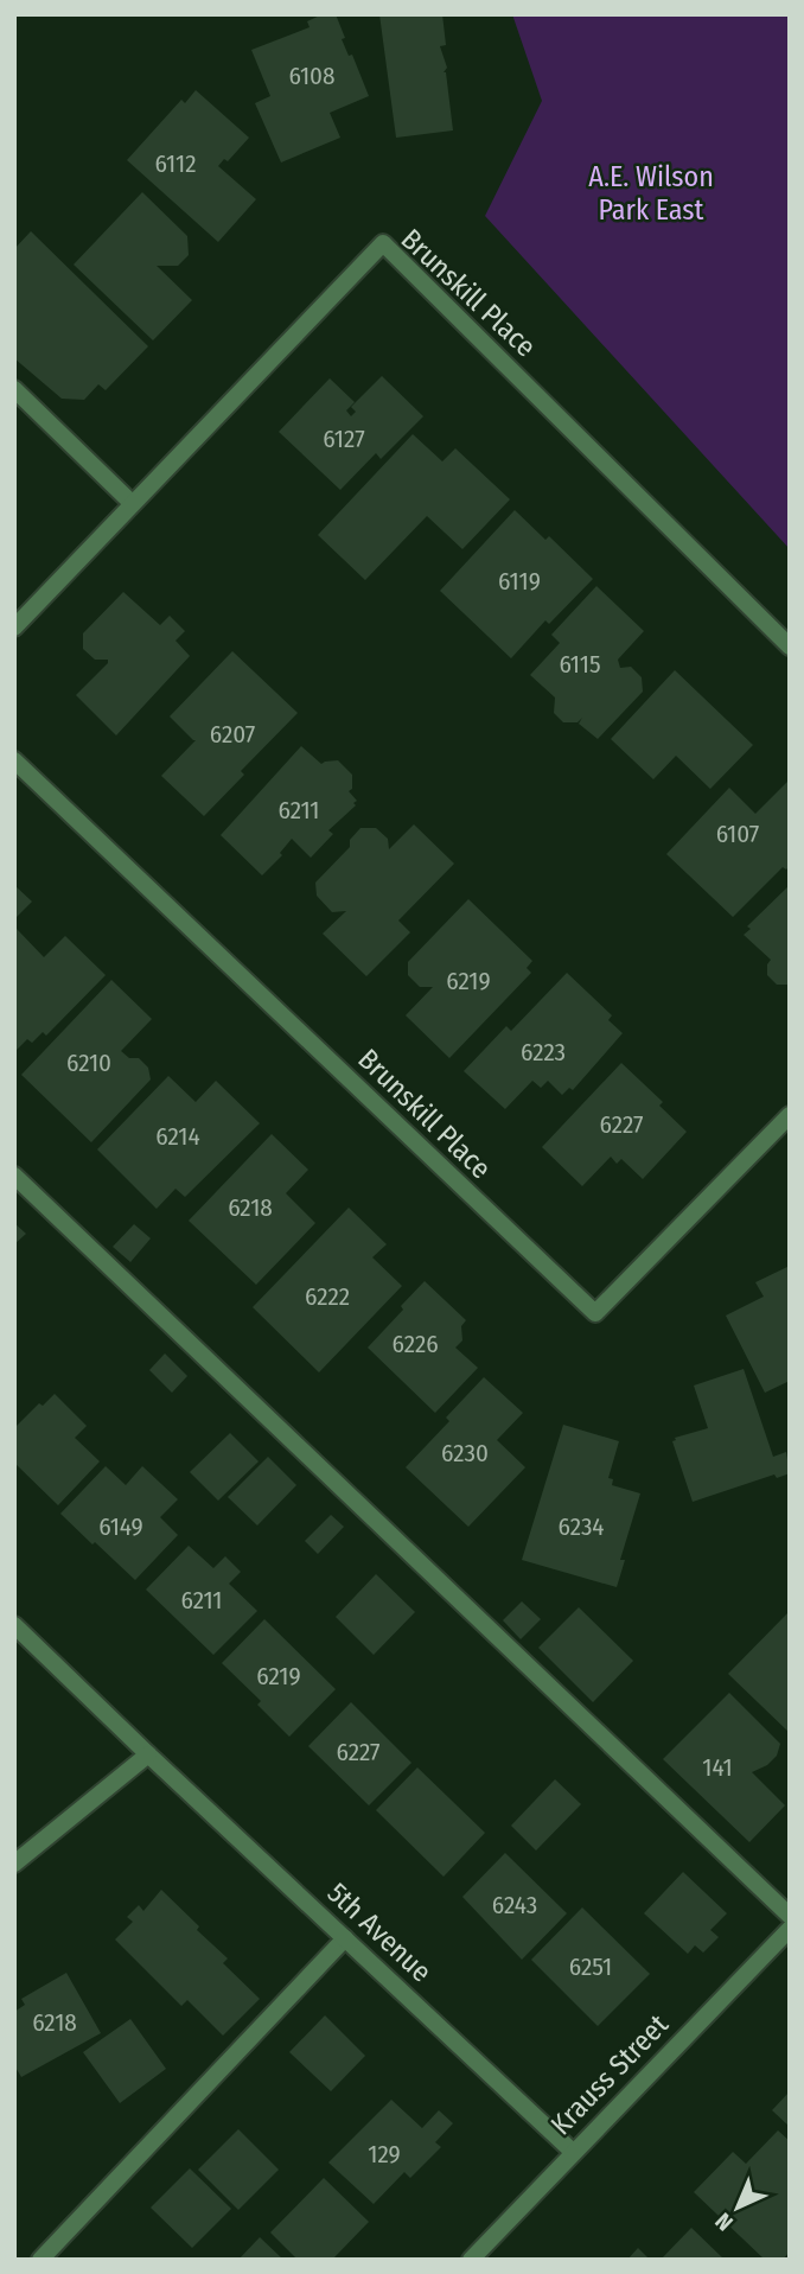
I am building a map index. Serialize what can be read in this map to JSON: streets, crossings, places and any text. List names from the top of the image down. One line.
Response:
{"streets":{"street":["Brunskill Place","5th Avenue","Krauss Street"]},"crossings":[["5th Avenue","Krauss Street"]],"parks":["A.E. Wilson Park East"],"house_numbers":["6108","6112","6127","6119","6115","6207","6211","6107","6219","6223","6210","6227","6214","6218","6222","6226","6230","6149","6234","6211","6219","6227","141","6243","6251","6218","129"],"north":"bottom left"}
